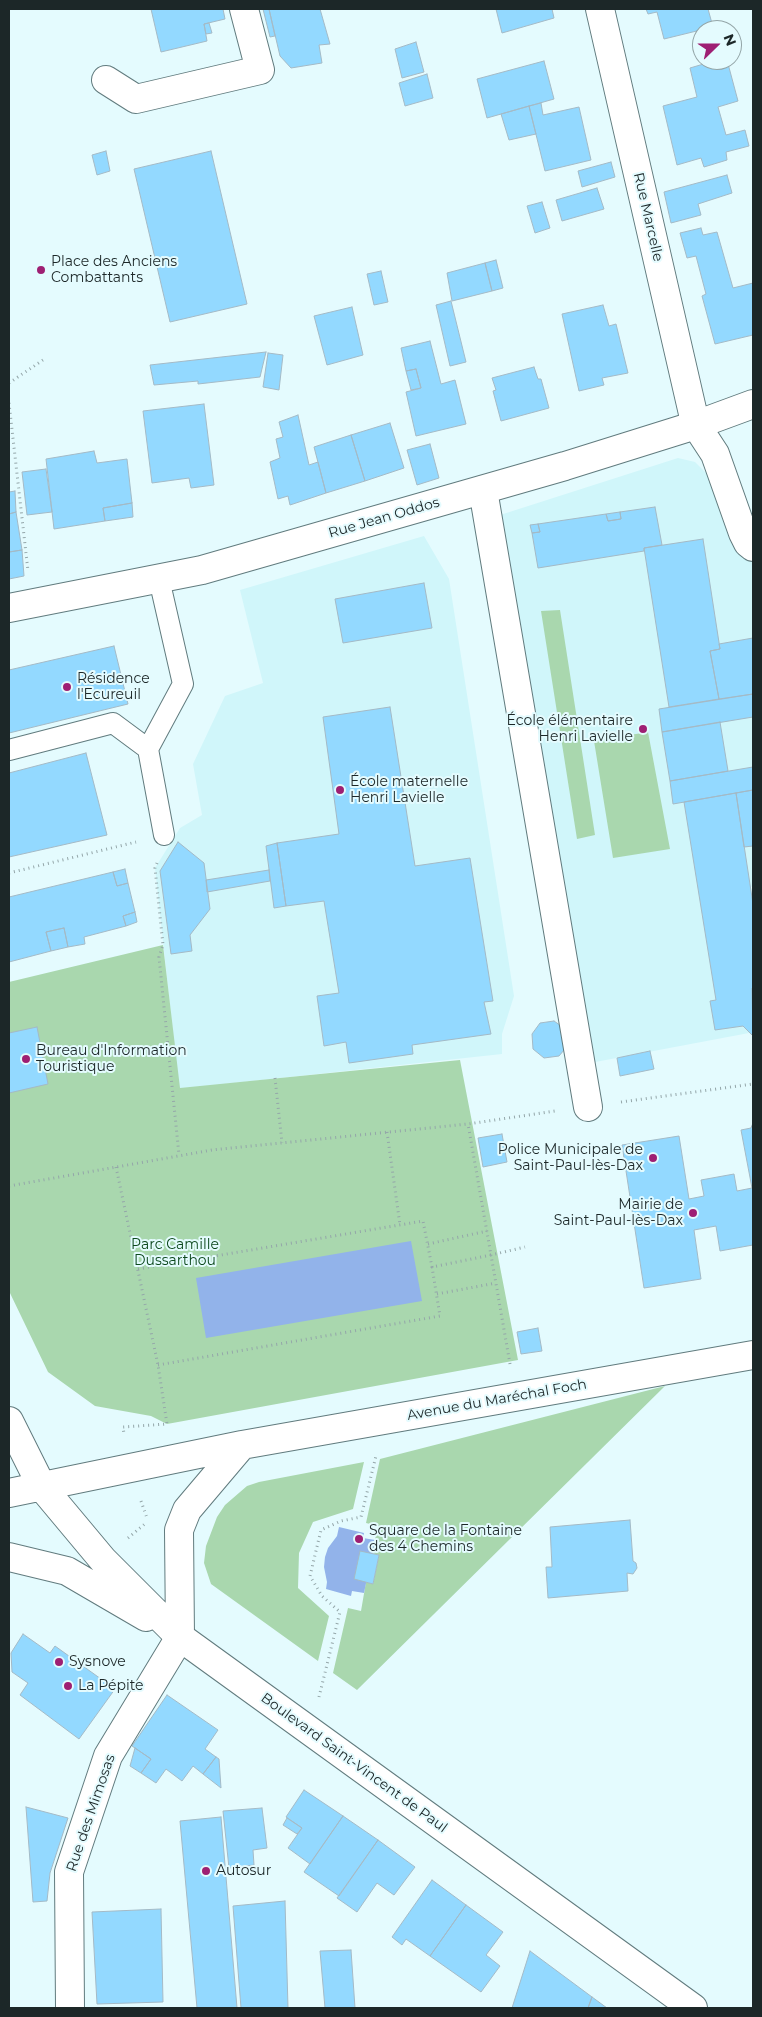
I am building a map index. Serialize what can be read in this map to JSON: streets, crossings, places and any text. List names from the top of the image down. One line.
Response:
{"streets":{"street":["Rue Marcelle","Rue Jean Oddos","Avenue du Maréchal Foch","Boulevard Saint-Vincent de Paul","Rue des Mimosas"]},"crossings":[["Rue Marcelle","Rue Jean Oddos"],["Avenue du Maréchal Foch","Boulevard Saint-Vincent de Paul"],["Boulevard Saint-Vincent de Paul","Rue des Mimosas"]],"parks":["Parc Camille Dussarthou"],"places":["Place des Anciens Combattants","Résidence l'Ecureuil","École élémentaire Henri Lavielle","École maternelle Henri Lavielle","Bureau d'Information Touristique","Police Municipale de Saint-Paul-lès-Dax","Mairie de Saint-Paul-lès-Dax","Square de la Fontaine des 4 Chemins","Sysnove","La Pépite","Autosur"],"north":"right"}
